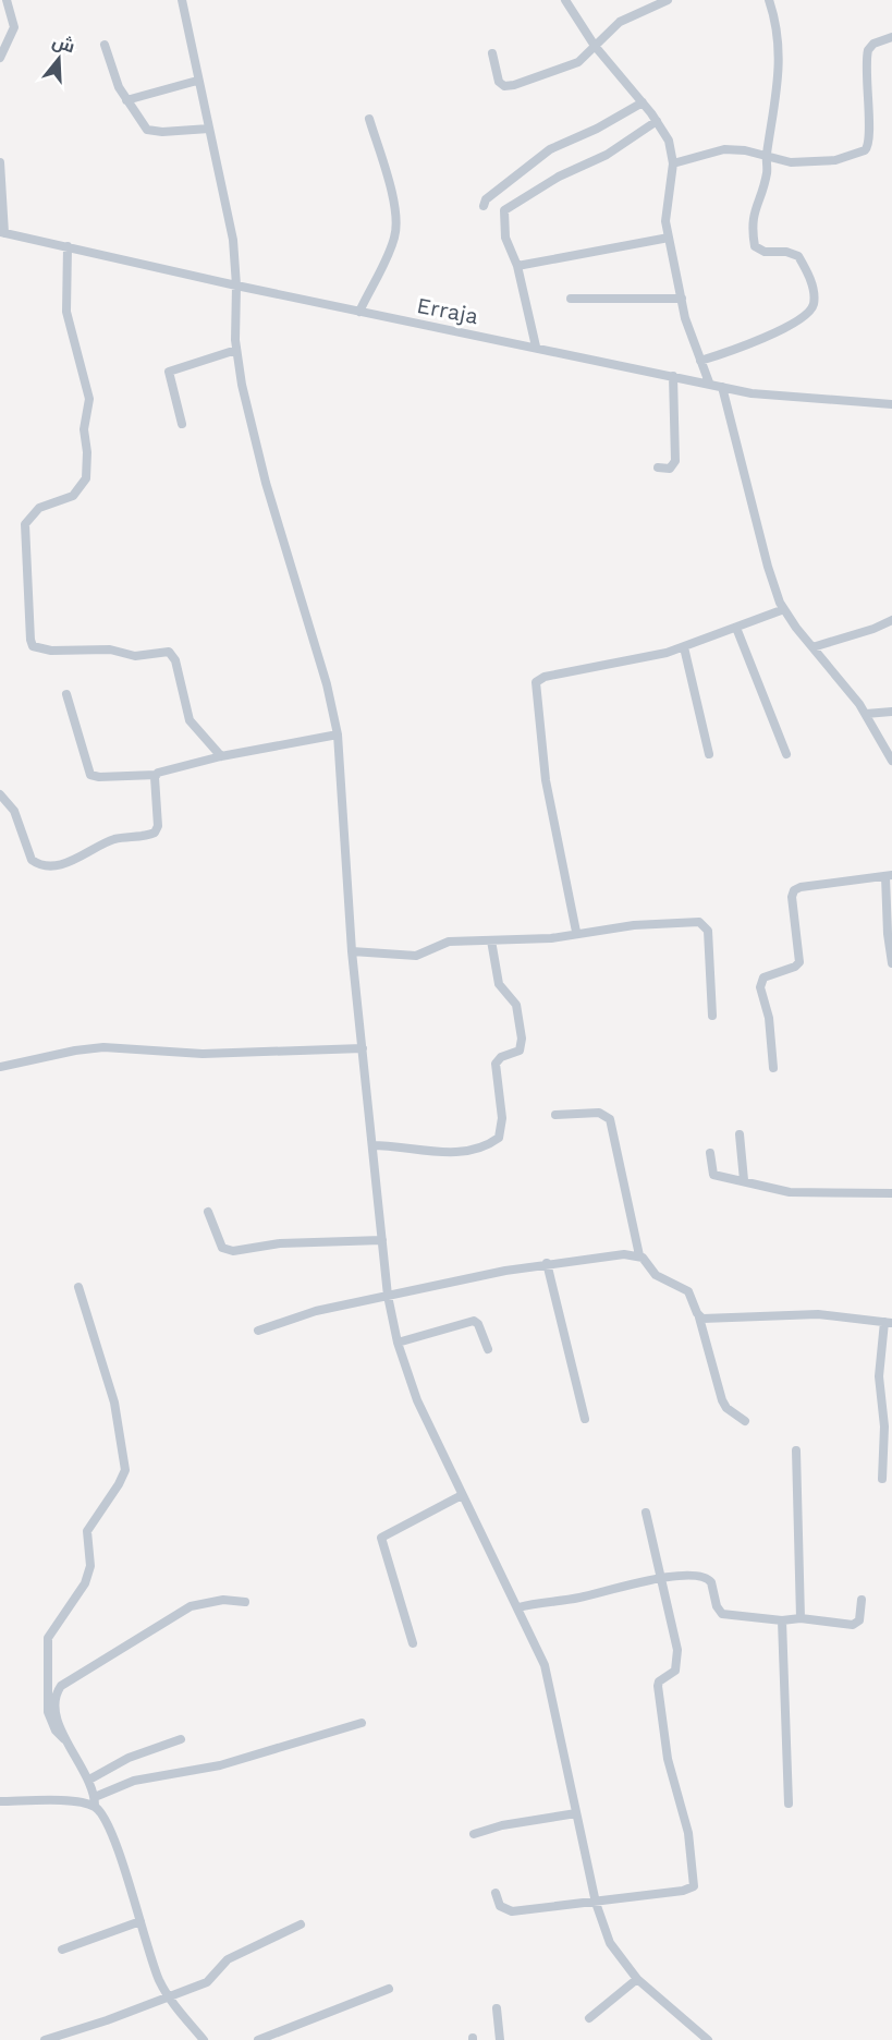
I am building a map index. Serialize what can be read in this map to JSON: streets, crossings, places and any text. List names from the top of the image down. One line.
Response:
{"streets":{"street":["Erraja"]},"north":"top"}
